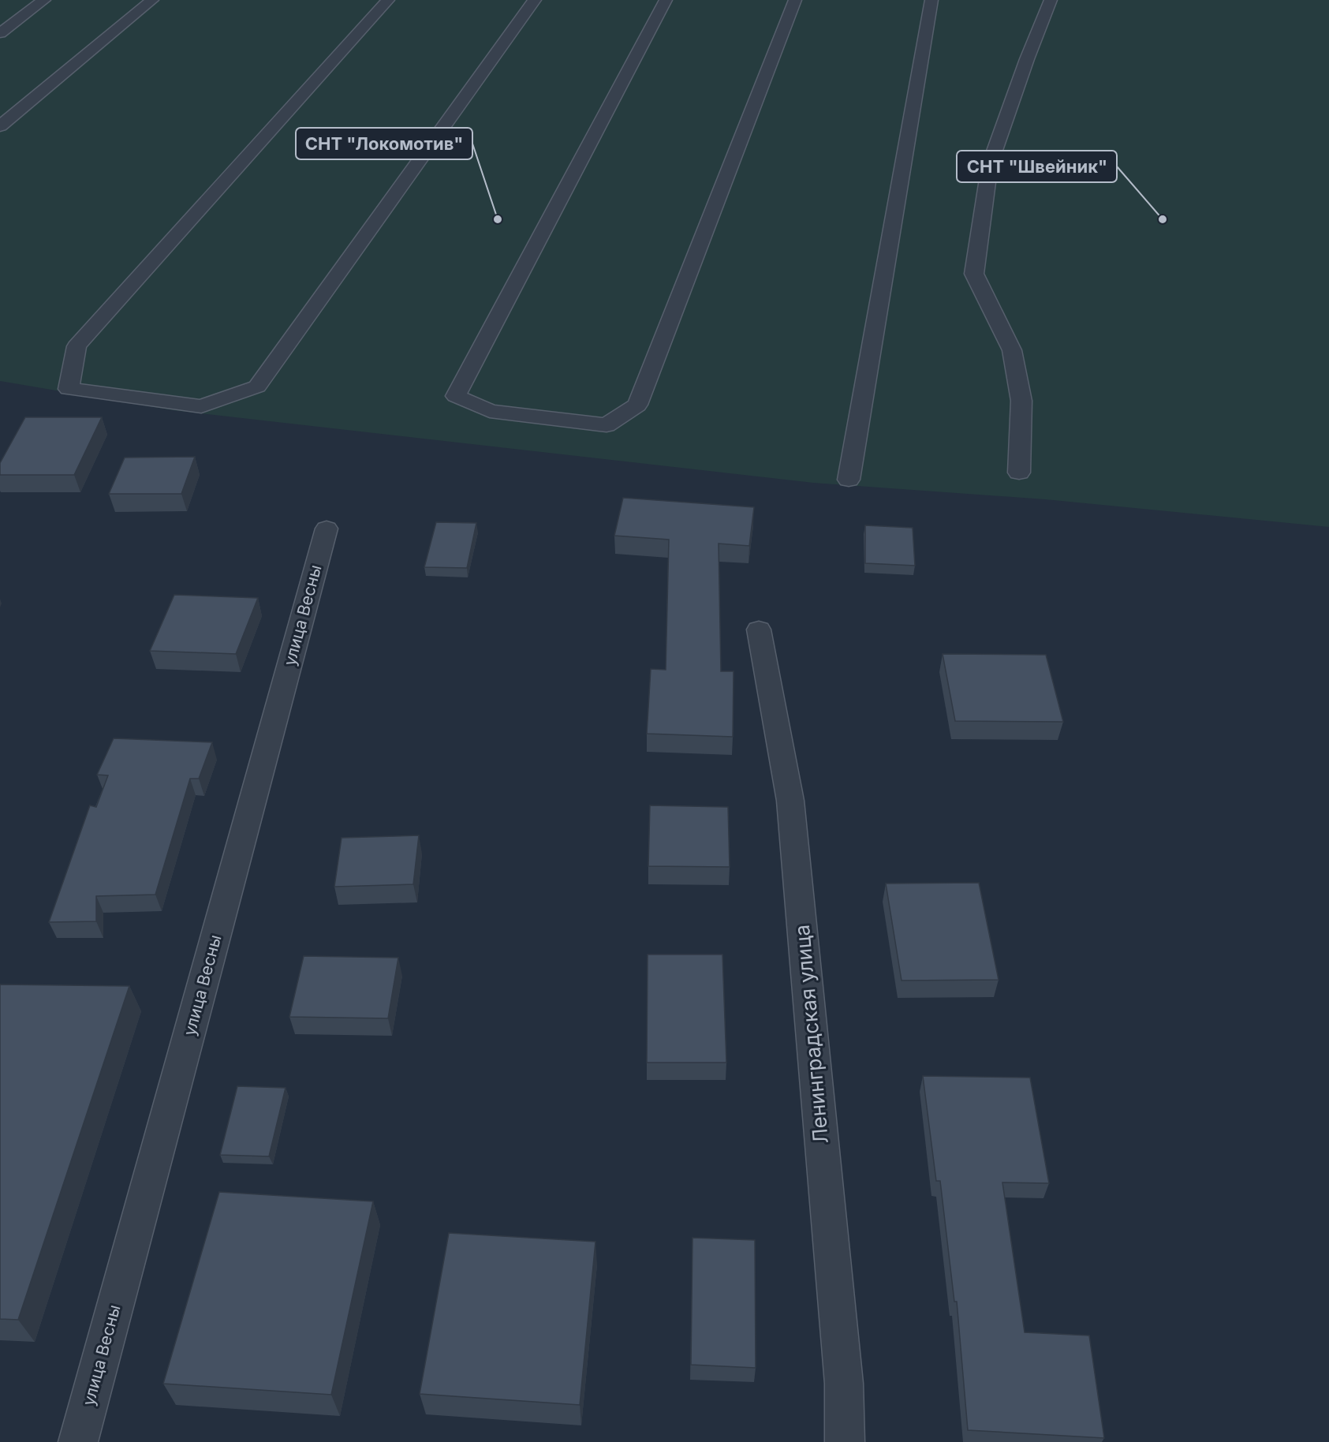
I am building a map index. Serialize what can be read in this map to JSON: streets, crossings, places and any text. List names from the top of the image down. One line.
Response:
{"streets":{"street":["улица Весны","Ленинградская улица"]},"places":["СНТ \"Локомотив\"","СНТ \"Швейник\""]}
